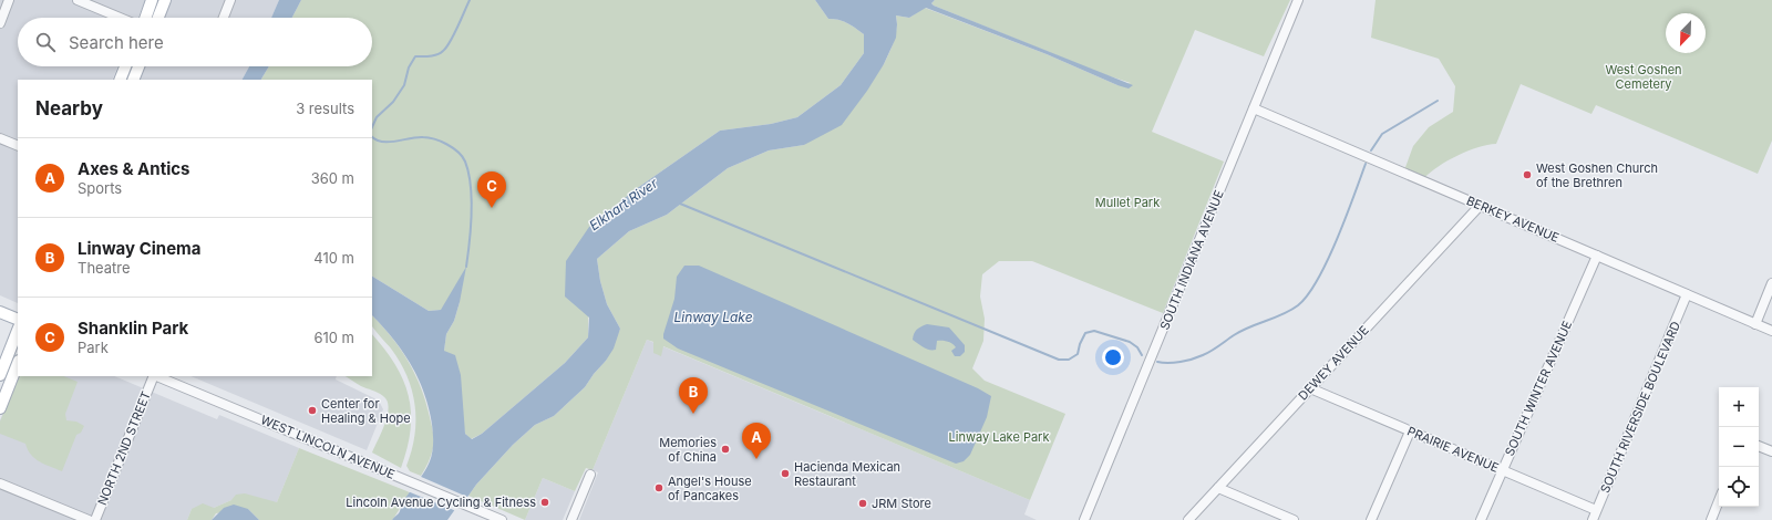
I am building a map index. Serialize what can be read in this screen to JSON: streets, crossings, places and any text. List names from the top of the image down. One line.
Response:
{"streets":{"street":["BERKEY AVENUE","SOUTH INDIANA AVENUE","DEWEY AVENUE","SOUTH WINTER AVENUE","SOUTH RIVERSIDE BOULEVARD","WEST LINCOLN AVENUE","NORTH 2ND STREET","PRAIRIE AVENUE"]},"crossings":[["BERKEY AVENUE","SOUTH INDIANA AVENUE"],["BERKEY AVENUE","DEWEY AVENUE"],["BERKEY AVENUE","SOUTH WINTER AVENUE"],["BERKEY AVENUE","SOUTH RIVERSIDE BOULEVARD"],["DEWEY AVENUE","PRAIRIE AVENUE"],["SOUTH WINTER AVENUE","PRAIRIE AVENUE"],["SOUTH RIVERSIDE BOULEVARD","PRAIRIE AVENUE"]],"water":["Elkhart River","Linway Lake"],"parks":["West Goshen Cemetery","Mullet Park","Linway Lake Park"],"places":["West Goshen Church of the Brethren","Center for Healing & Hope","Memories of China","Hacienda Mexican Restaurant","Angel's House of Pancakes","Lincoln Avenue Cycling & Fitness","JRM Store"],"north":"bottom left","page":{"search":"Search here","heading":["Nearby","3 results"],"list":[{"mark":"A","name":"Axes & Antics","note":"Sports","value":"360 m"},{"mark":"B","name":"Linway Cinema","note":"Theatre","value":"410 m"},{"mark":"C","name":"Shanklin Park","note":"Park","value":"610 m"}],"pins":["C","B","A"],"map_buttons":["+","−"]}}
